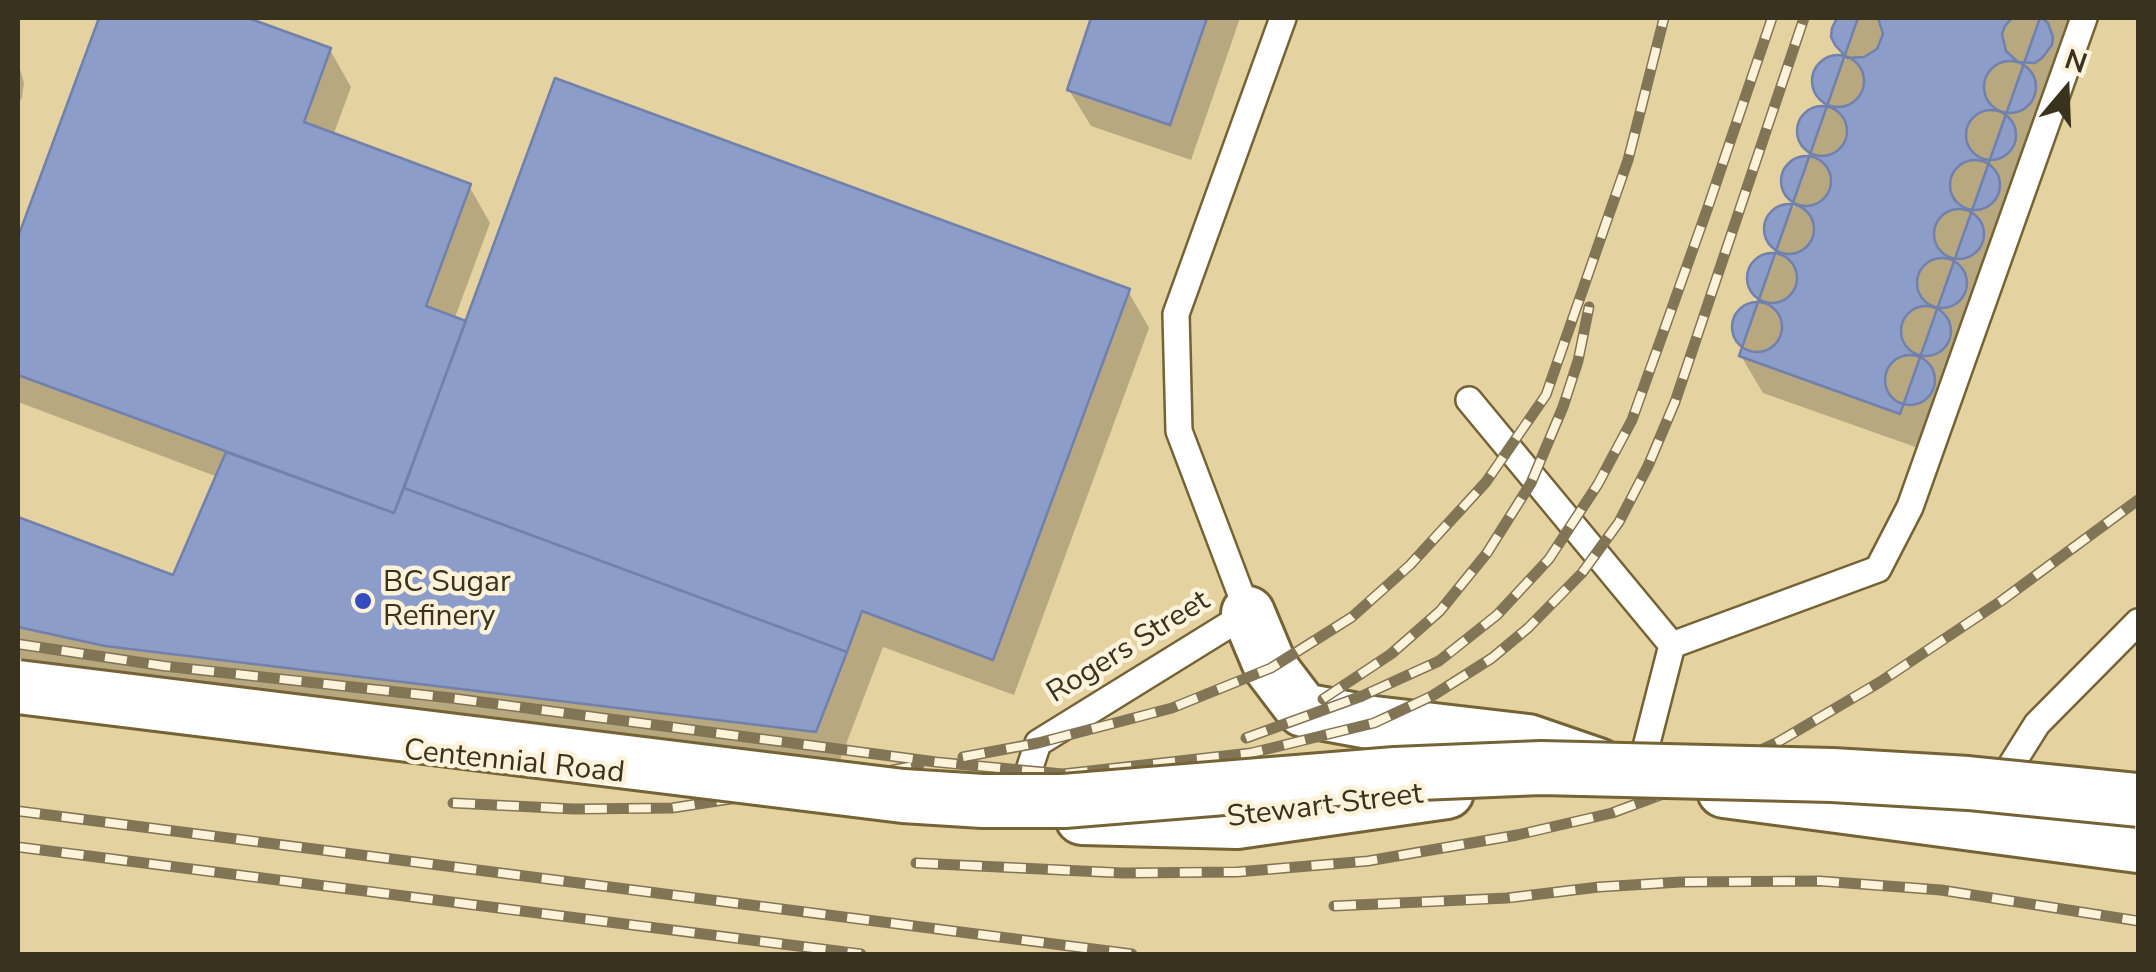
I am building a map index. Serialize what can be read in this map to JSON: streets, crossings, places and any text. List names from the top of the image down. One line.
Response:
{"streets":{"street":["Centennial Road","Stewart Street"],"lane":["Rogers Street"]},"crossings":[["Rogers Street","Centennial Road"],["Rogers Street","Stewart Street"],["Centennial Road","Stewart Street"]],"places":["BC Sugar Refinery"],"north":"top"}
